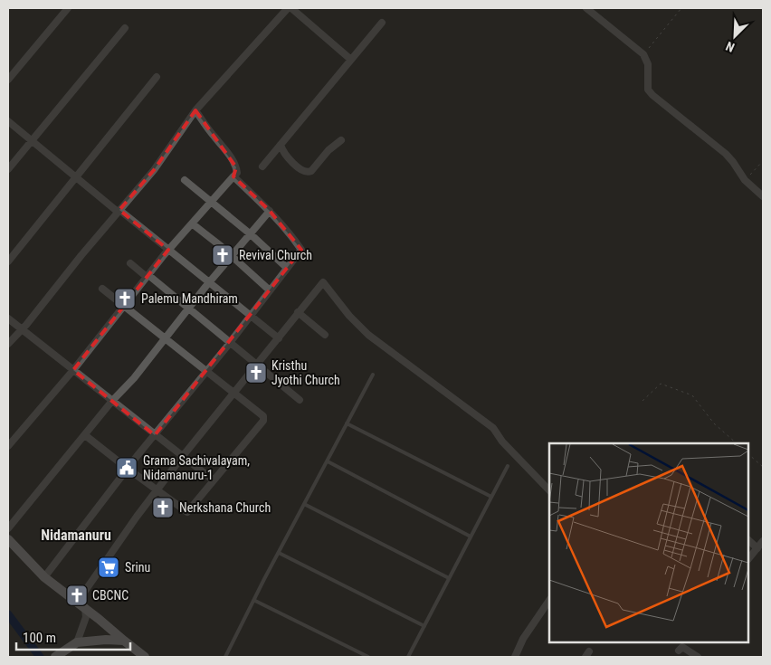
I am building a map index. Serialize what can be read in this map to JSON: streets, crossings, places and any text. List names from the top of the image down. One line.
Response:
{"districts":["Nidamanuru"],"places":{"church":["Revival Church","Palemu Mandhiram","Kristhu Jyothi Church","Nerkshana Church","CBCNC"],"public building":["Grama Sachivalayam, Nidamanuru-1"],"supermarket":["Srinu"]},"scale_bar":"100 m","north":"bottom left"}
